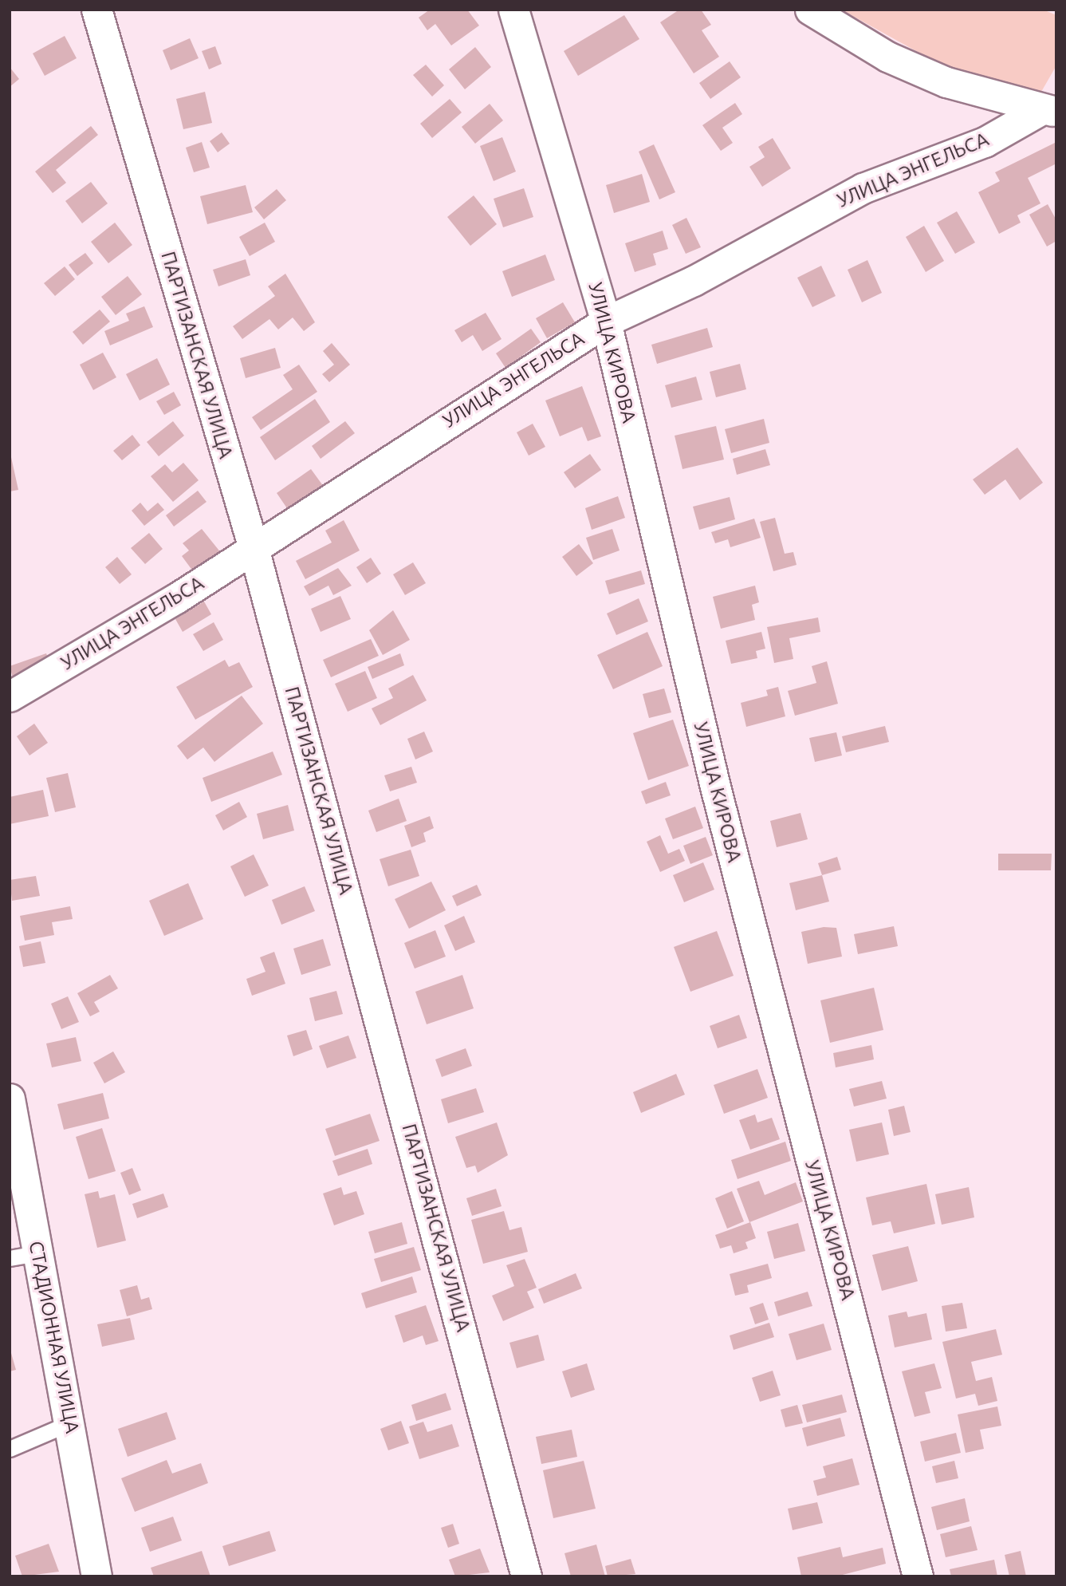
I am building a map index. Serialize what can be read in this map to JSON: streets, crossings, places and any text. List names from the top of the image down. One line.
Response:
{"streets":{"street":["УЛИЦА ЭНГЕЛЬСА","УЛИЦА КИРОВА","ПАРТИЗАНСКАЯ УЛИЦА","СТАДИОННАЯ УЛИЦА"]},"crossings":[["УЛИЦА ЭНГЕЛЬСА","УЛИЦА КИРОВА"],["УЛИЦА ЭНГЕЛЬСА","ПАРТИЗАНСКАЯ УЛИЦА"]]}
